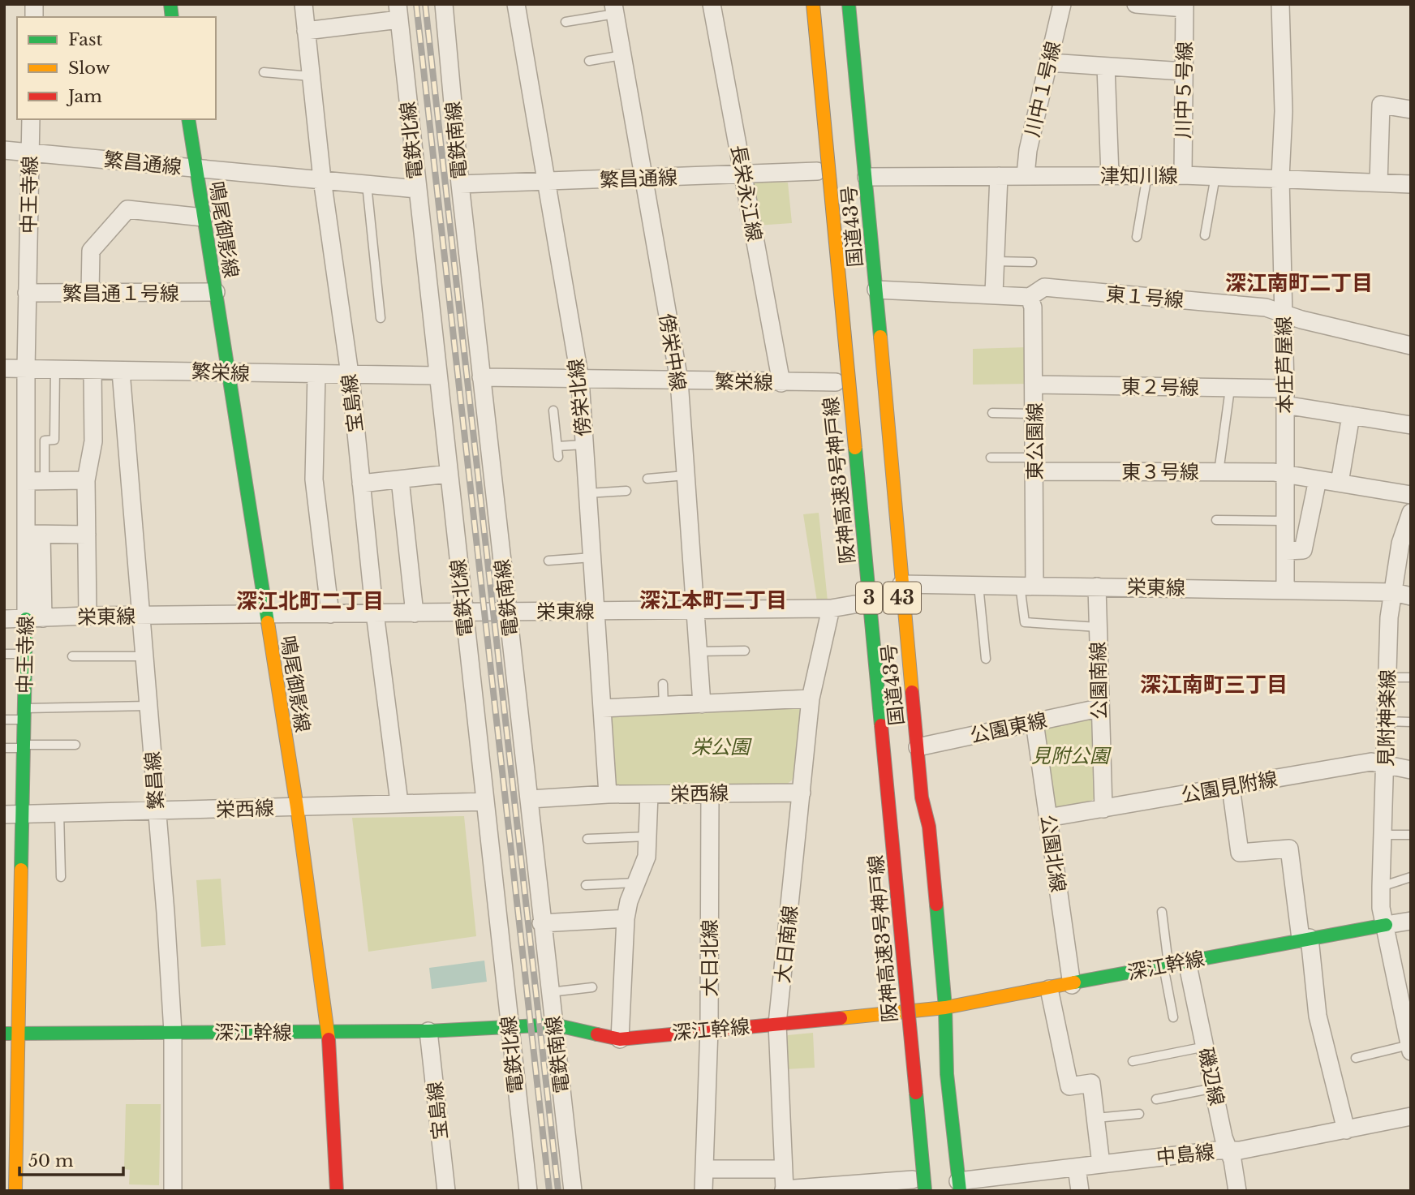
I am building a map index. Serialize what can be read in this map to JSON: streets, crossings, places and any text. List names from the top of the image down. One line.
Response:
{"streets":{"main road":["中王寺線","国道43号","鳴尾御影線","阪神高速3号神戸線","3","43","深江幹線"],"street":["川中１号線","川中５号線","電鉄北線","電鉄南線","繁昌通線","津知川線","長栄永江線","繁昌通１号線","東１号線","傍栄中線","本庄芦屋線","繁栄線","東２号線","傍栄北線","宝島線","東公園線","東３号線","栄東線","公園南線","見附神楽線","公園東線","繁昌線","公園見附線","栄西線","公園北線","大日南線","大日北線","磯辺線","中島線"]},"crossings":[["川中１号線","津知川線"],["川中５号線","津知川線"],["電鉄北線","繁昌通線"],["電鉄北線","繁栄線"],["電鉄北線","栄東線"],["電鉄北線","栄西線"],["電鉄北線","深江幹線"],["電鉄南線","繁昌通線"],["電鉄南線","繁栄線"],["電鉄南線","栄東線"],["電鉄南線","栄西線"],["電鉄南線","深江幹線"],["繁昌通線","長栄永江線"],["繁昌通線","中王寺線"],["繁昌通線","国道43号"],["繁昌通線","鳴尾御影線"],["繁昌通線","傍栄中線"],["繁昌通線","傍栄北線"],["繁昌通線","宝島線"],["津知川線","国道43号"],["津知川線","本庄芦屋線"],["長栄永江線","繁栄線"],["中王寺線","繁昌通１号線"],["中王寺線","繁栄線"],["中王寺線","栄東線"],["中王寺線","栄西線"],["中王寺線","深江幹線"],["国道43号","東１号線"],["国道43号","繁栄線"],["国道43号","阪神高速3号神戸線"],["国道43号","栄東線"],["国道43号","公園東線"],["国道43号","深江幹線"],["国道43号","中島線"],["鳴尾御影線","繁昌通１号線"],["鳴尾御影線","繁栄線"],["鳴尾御影線","栄東線"],["鳴尾御影線","栄西線"],["鳴尾御影線","深江幹線"],["東１号線","本庄芦屋線"],["東１号線","東公園線"],["傍栄中線","繁栄線"],["傍栄中線","栄東線"],["本庄芦屋線","東２号線"],["本庄芦屋線","東３号線"],["本庄芦屋線","栄東線"],["繁栄線","傍栄北線"],["繁栄線","宝島線"],["繁栄線","繁昌線"],["東２号線","東公園線"],["傍栄北線","栄東線"],["傍栄北線","栄西線"],["宝島線","栄東線"],["宝島線","栄西線"],["宝島線","深江幹線"],["東公園線","東３号線"],["東公園線","栄東線"],["栄東線","公園南線"],["栄東線","見附神楽線"],["栄東線","繁昌線"],["栄東線","大日南線"],["公園南線","公園東線"],["公園南線","公園見附線"],["見附神楽線","公園見附線"],["見附神楽線","深江幹線"],["公園東線","公園北線"],["繁昌線","栄西線"],["繁昌線","深江幹線"],["公園見附線","公園北線"],["栄西線","大日南線"],["栄西線","大日北線"],["公園北線","深江幹線"],["大日南線","深江幹線"],["大日北線","深江幹線"],["深江幹線","磯辺線"],["磯辺線","中島線"]],"districts":["深江南町二丁目","深江本町二丁目","深江北町二丁目","深江南町三丁目"],"parks":["栄公園","見附公園"],"legend":["Fast","Slow","Jam"],"scale_bar":"50 m"}
